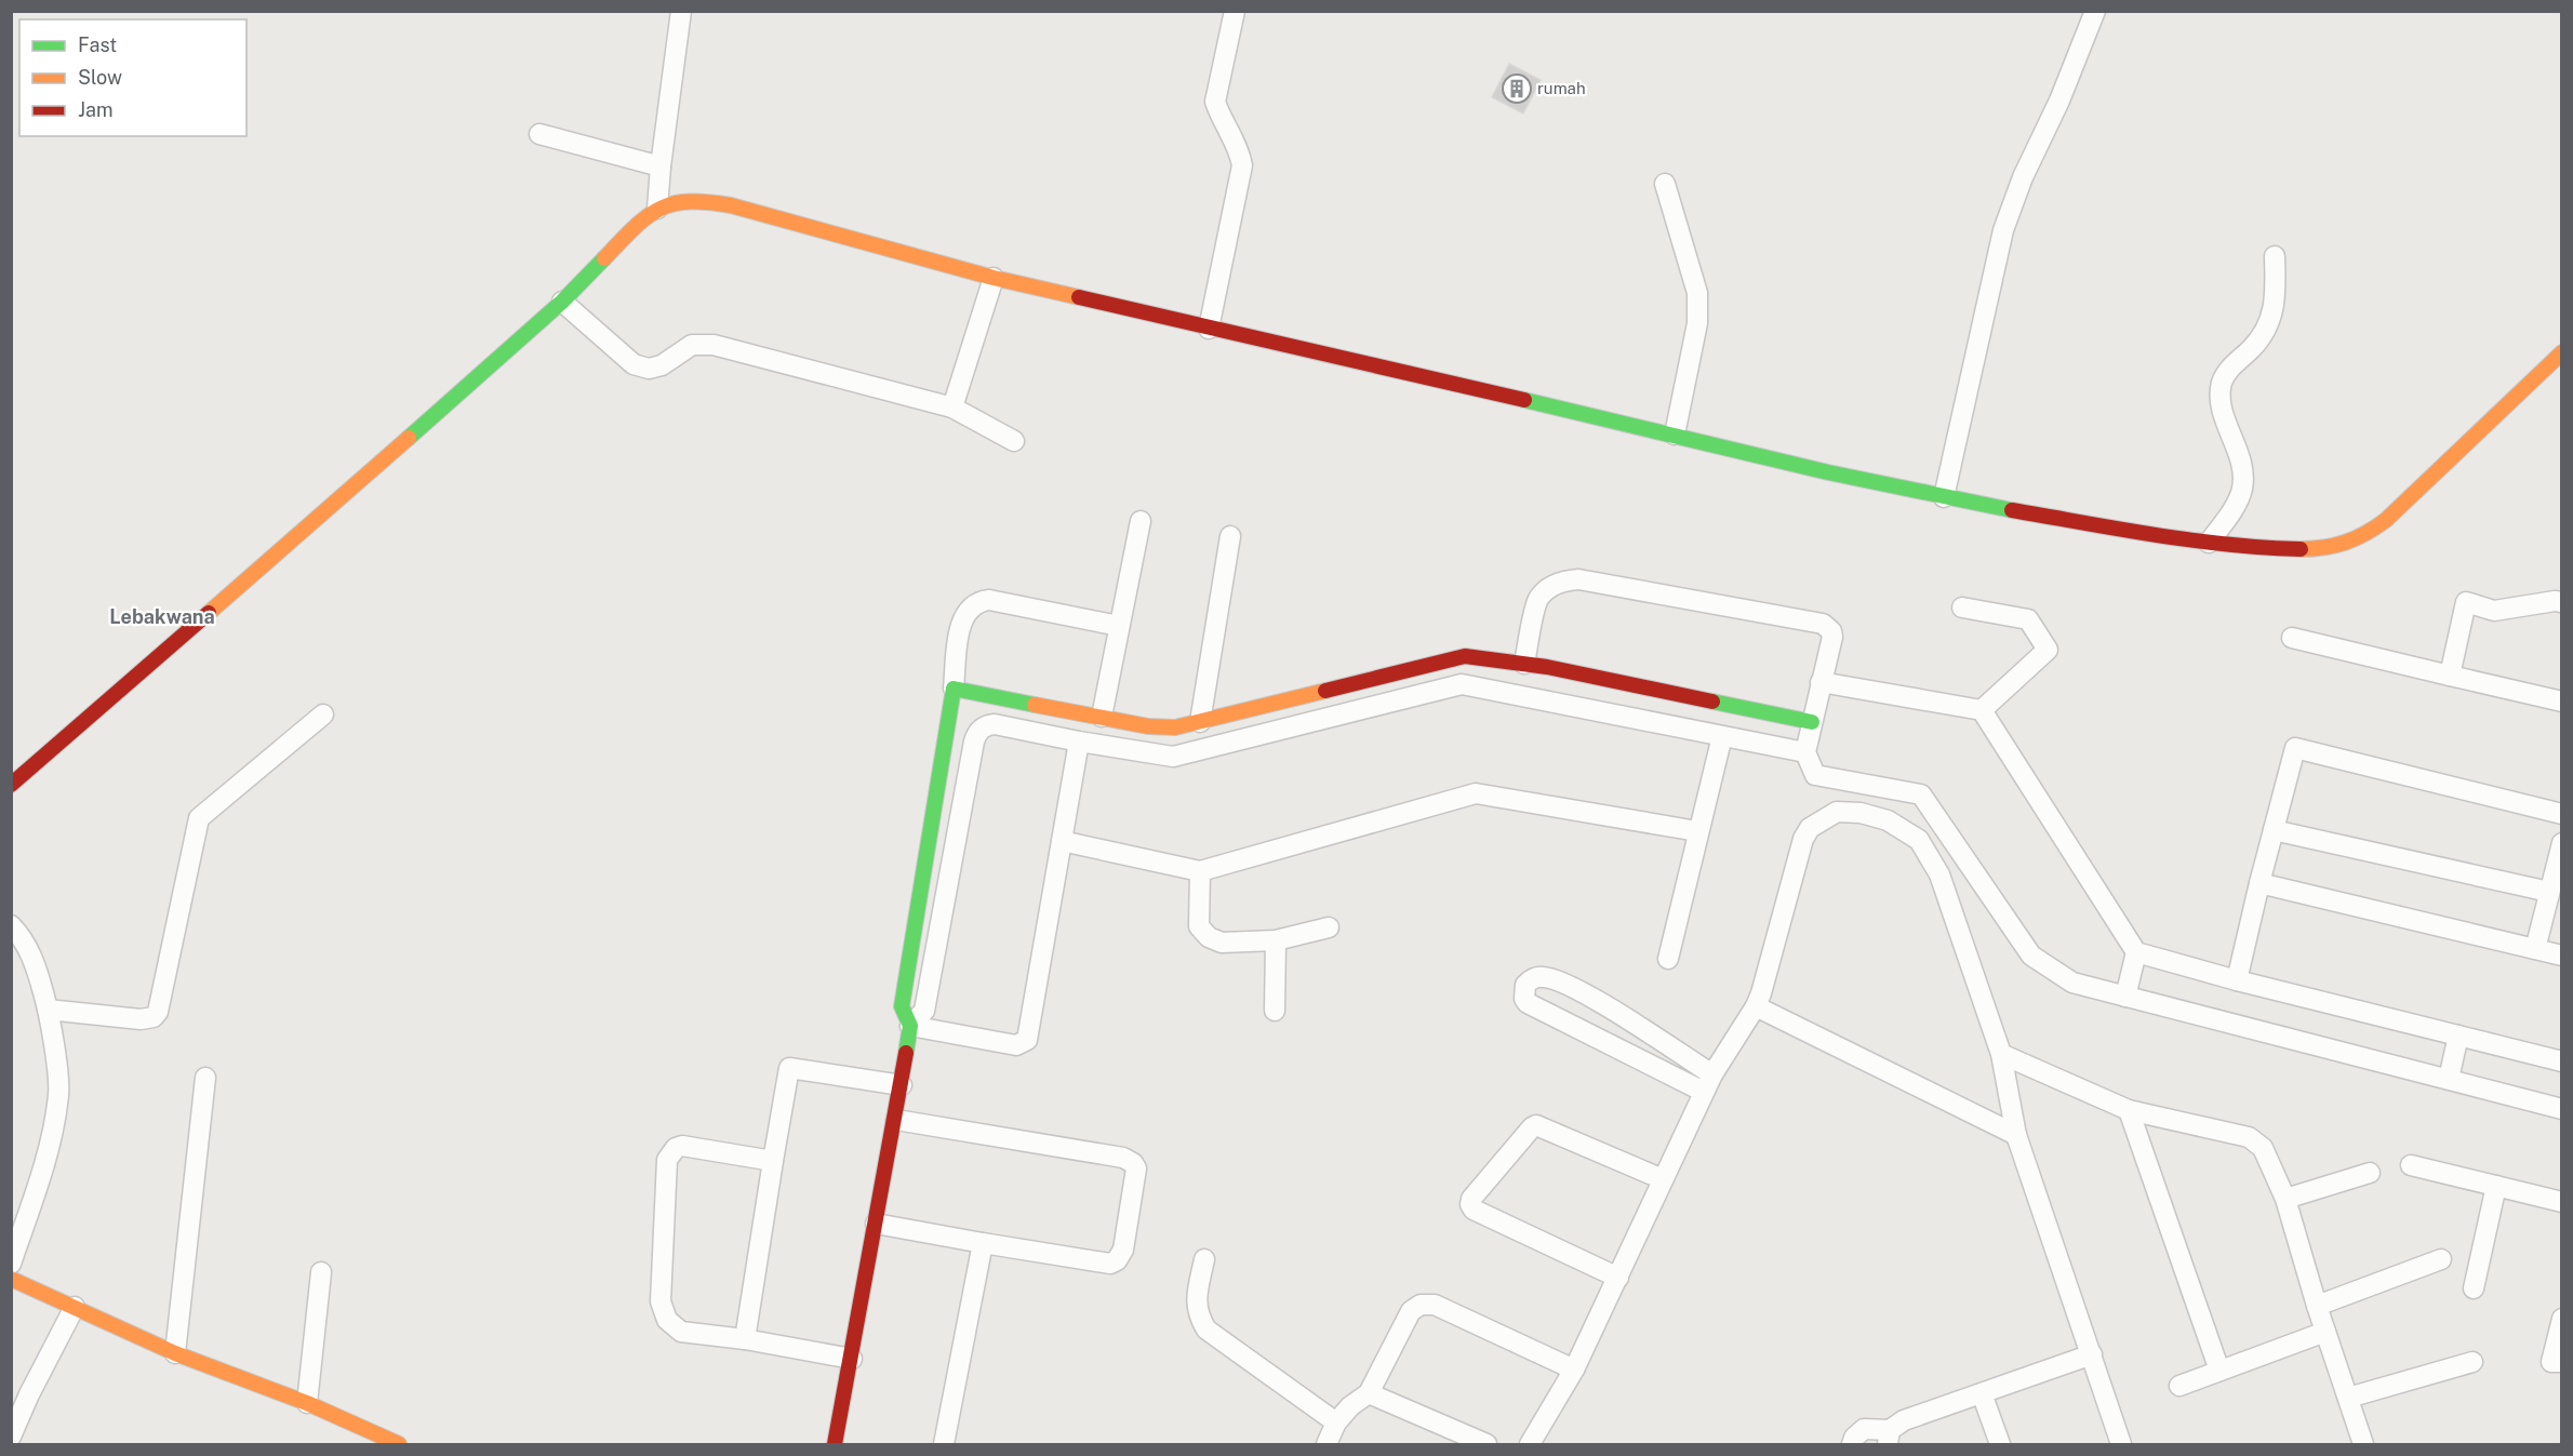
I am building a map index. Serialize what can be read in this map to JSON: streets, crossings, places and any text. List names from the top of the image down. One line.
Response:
{"districts":["Lebakwana"],"places":{"building":["rumah"]},"legend":["Fast","Slow","Jam"]}
